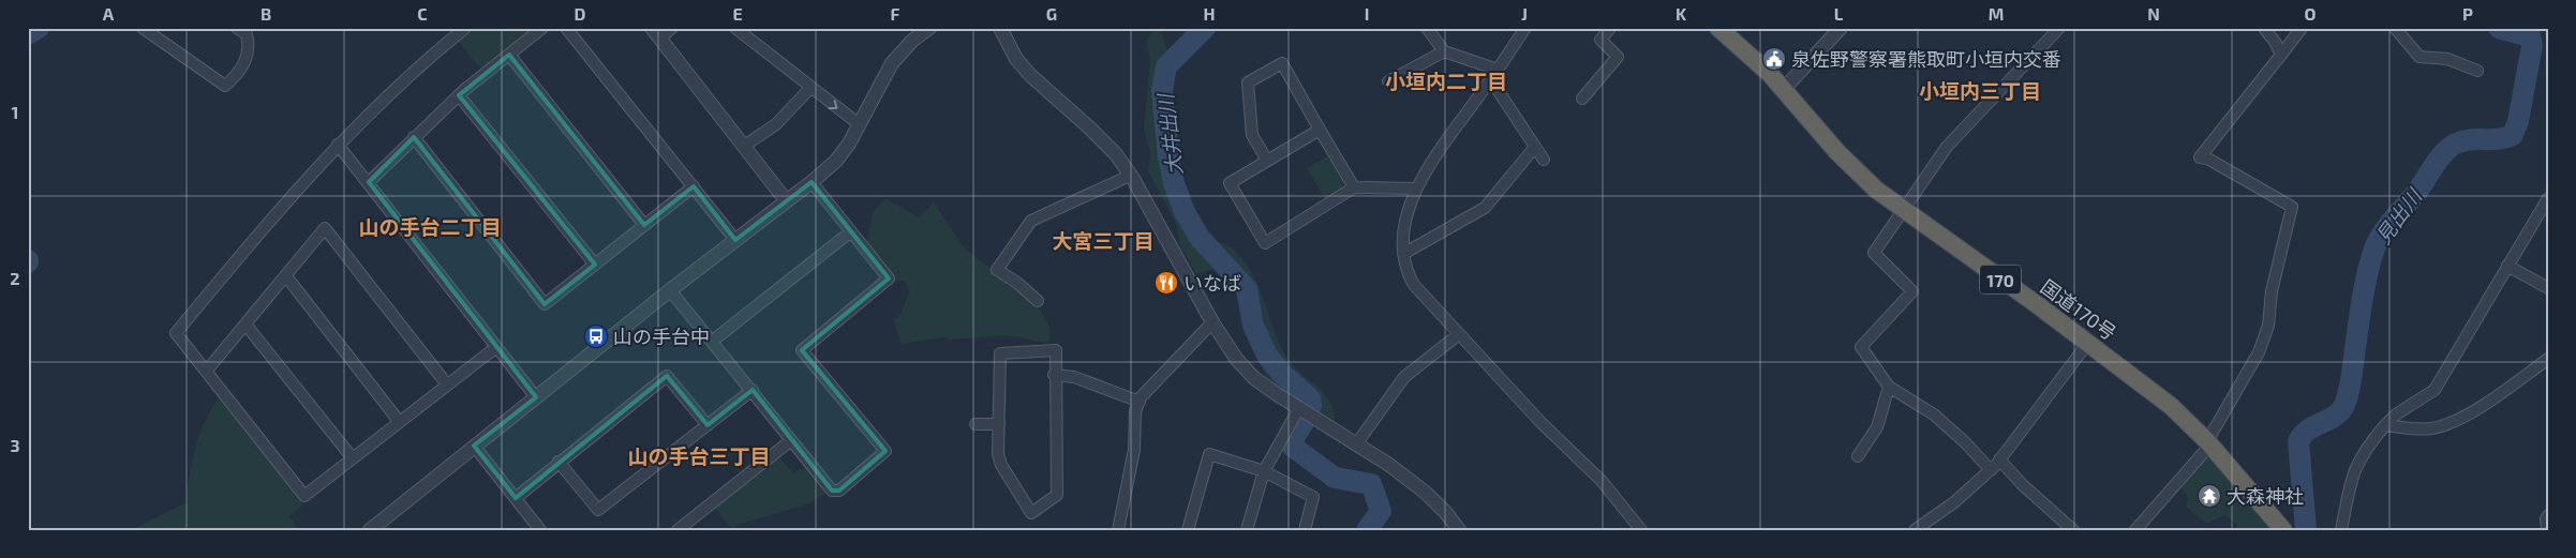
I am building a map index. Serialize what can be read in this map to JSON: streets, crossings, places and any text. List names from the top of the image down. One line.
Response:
{"streets":{"highway":["170","国道170号"]},"districts":["小垣内二丁目","小垣内三丁目","山の手台二丁目","大宮三丁目","山の手台三丁目"],"water":["大井出川","見出川"],"places":{"public building":["泉佐野警察署熊取町小垣内交番"],"restaurant":["いなば"],"bus stop":["山の手台中"],"temple":["大森神社"]},"grid":{"columns":["A","B","C","D","E","F","G","H","I","J","K","L","M","N","O","P"],"rows":["1","2","3"]}}
